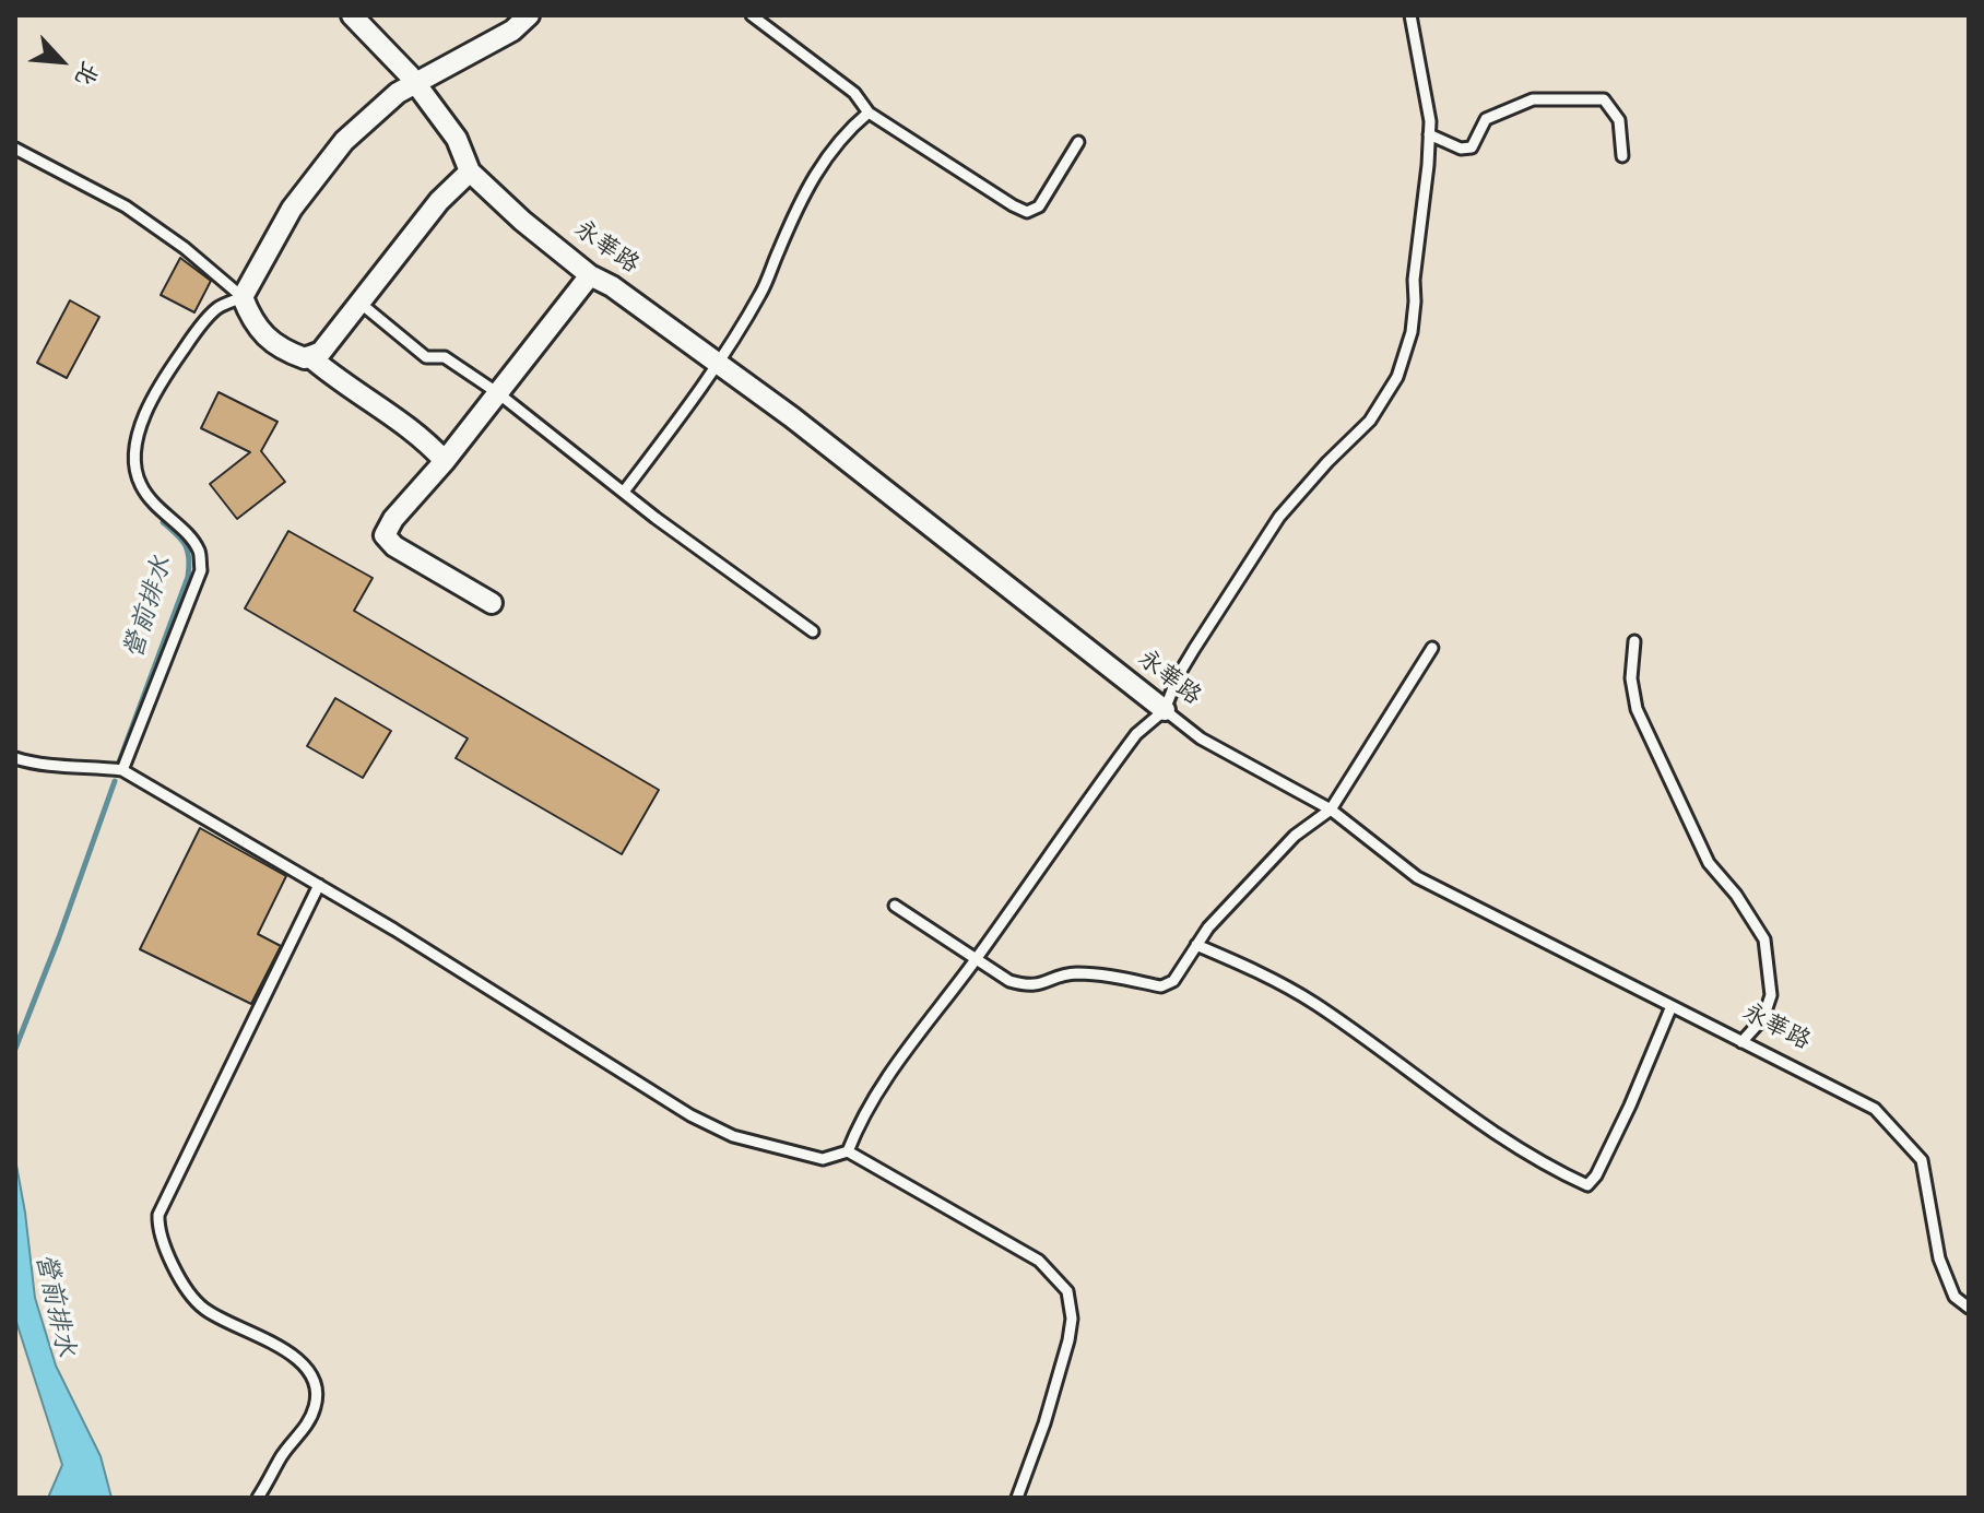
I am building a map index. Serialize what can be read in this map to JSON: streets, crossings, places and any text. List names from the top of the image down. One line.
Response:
{"streets":{"street":["永華路"]},"water":["營前排水"],"north":"bottom right"}
